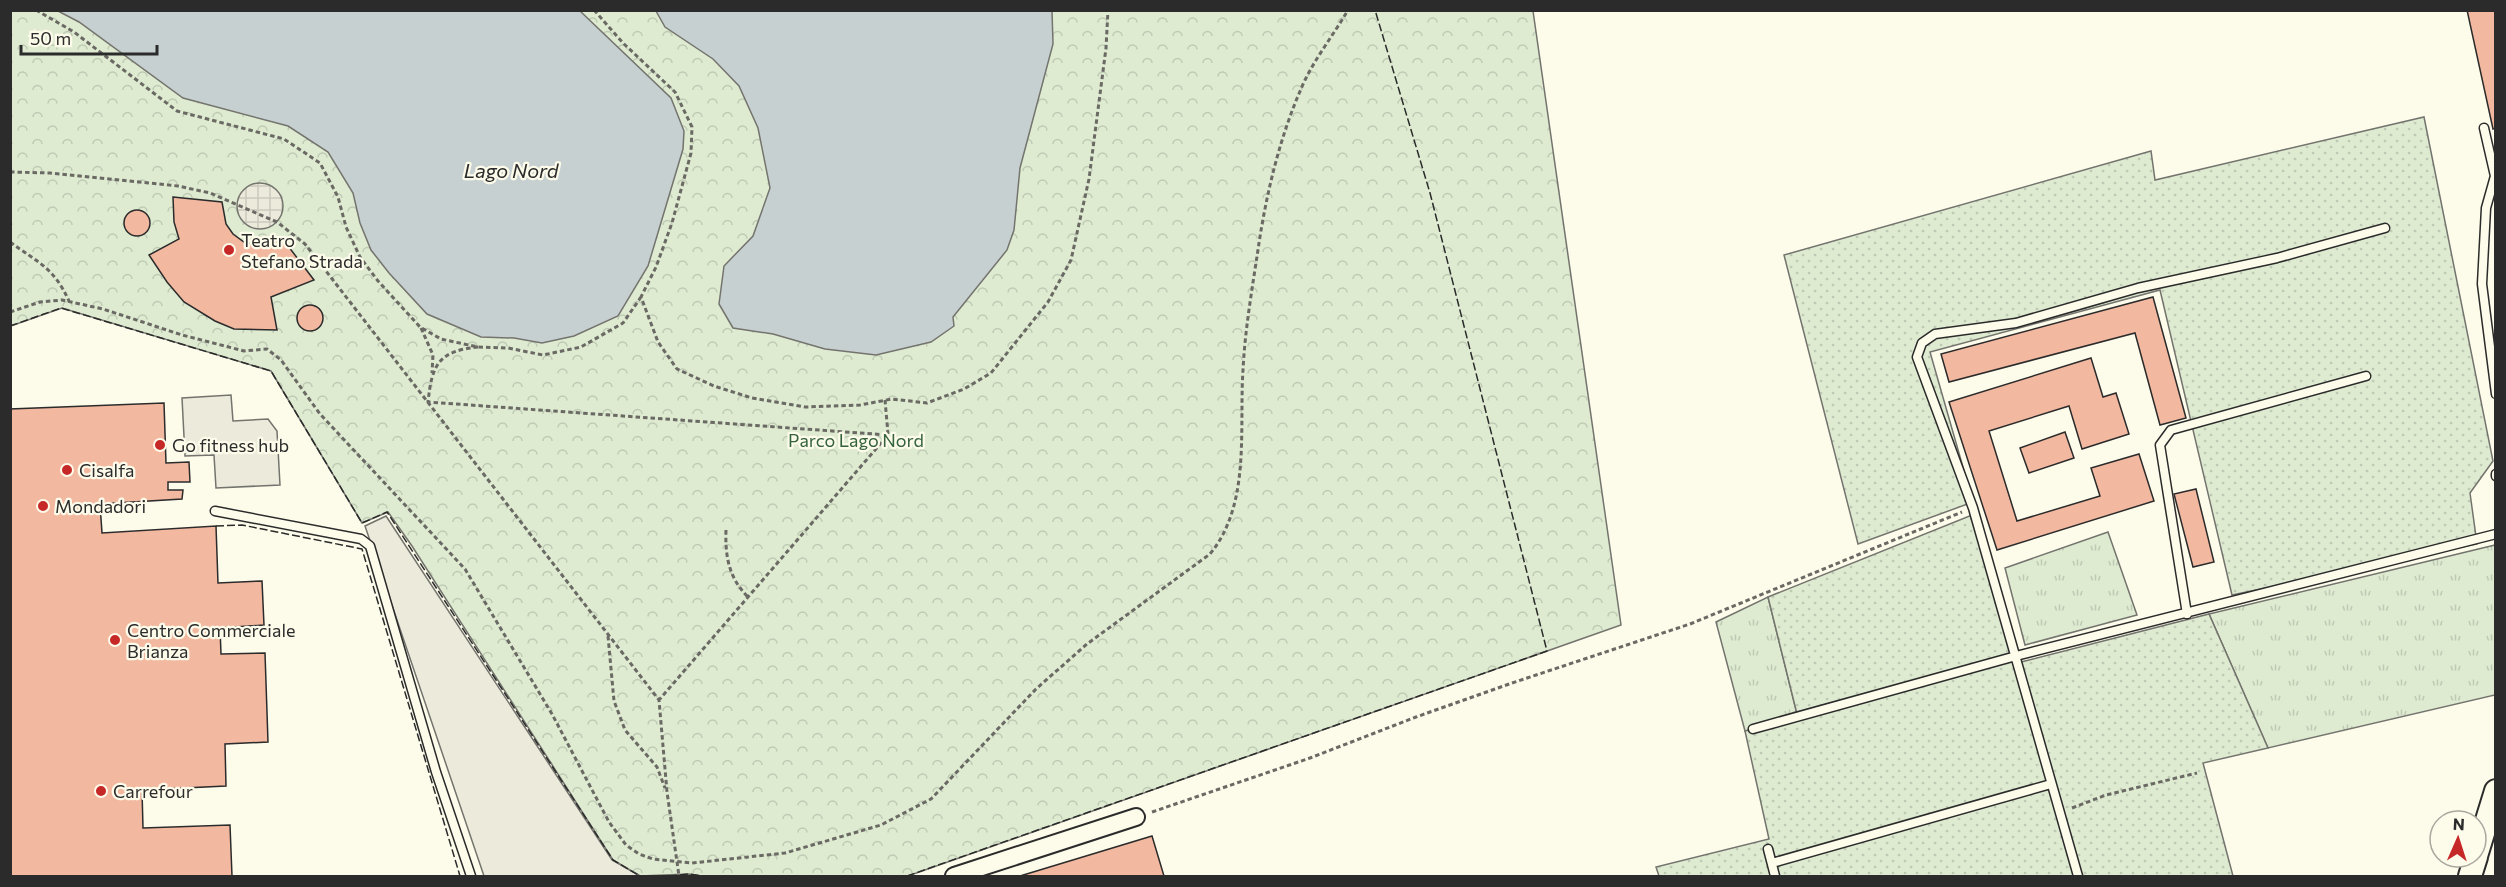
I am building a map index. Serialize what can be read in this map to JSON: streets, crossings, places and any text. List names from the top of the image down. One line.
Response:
{"water":["Lago Nord"],"parks":["Parco Lago Nord"],"places":["Teatro Stefano Strada","Go fitness hub","Cisalfa","Mondadori","Centro Commerciale Brianza","Carrefour"],"scale_bar":"50 m","north":"top"}
